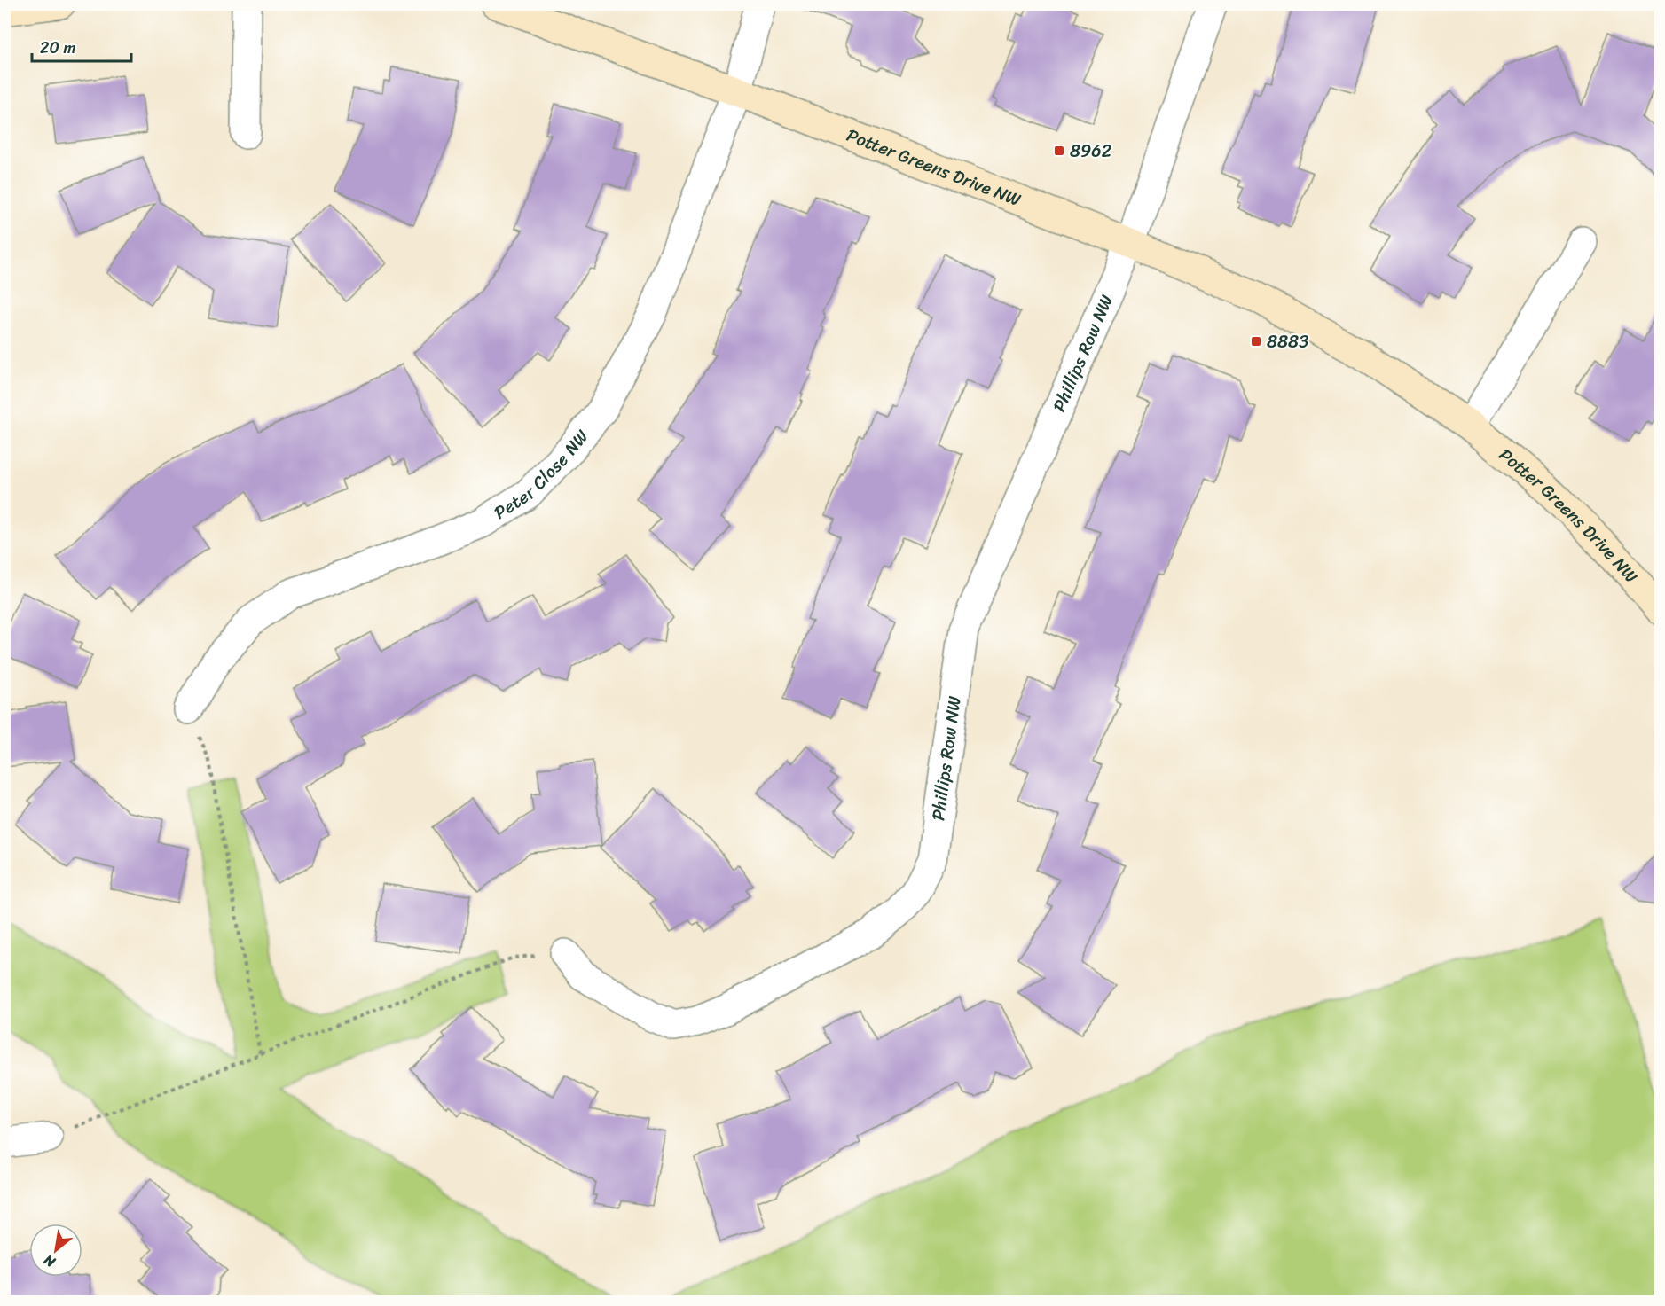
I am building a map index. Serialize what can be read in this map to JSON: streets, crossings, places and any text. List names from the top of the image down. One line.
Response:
{"streets":{"street":["Potter Greens Drive NW","Phillips Row NW","Peter Close NW"]},"crossings":[["Potter Greens Drive NW","Phillips Row NW"],["Potter Greens Drive NW","Peter Close NW"]],"places":{"transit":["8962","8883"]},"scale_bar":"20 m","north":"bottom left"}
